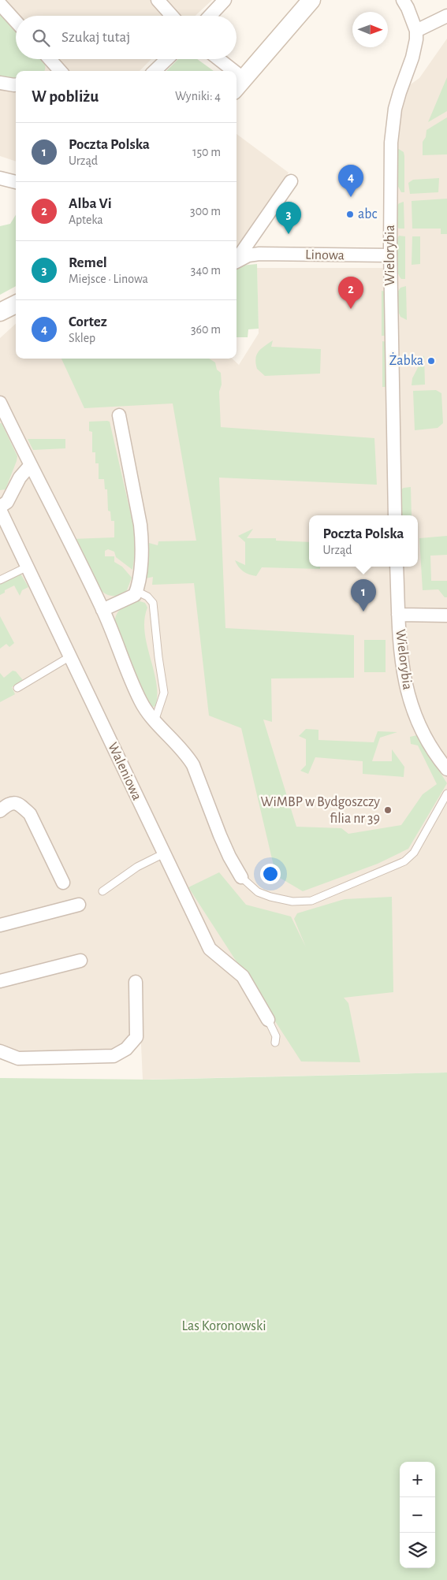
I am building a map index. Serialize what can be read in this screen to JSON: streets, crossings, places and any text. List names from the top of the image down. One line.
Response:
{"streets":{"street":["Linowa","Wielorybia","Waleniowa"]},"crossings":[["Linowa","Wielorybia"]],"parks":["Las Koronowski"],"places":["abc","Żabka","WiMBP w Bydgoszczy filia nr 39"],"north":"right","page":{"search":"Szukaj tutaj","heading":["W pobliżu","Wyniki: 4"],"list":[{"mark":"1","name":"Poczta Polska","note":"Urząd","value":"150 m"},{"mark":"2","name":"Alba Vi","note":"Apteka","value":"300 m"},{"mark":"3","name":"Remel","note":"Miejsce · Linowa","value":"340 m"},{"mark":"4","name":"Cortez","note":"Sklep","value":"360 m"}],"pins":["4","3","2","1"],"popup":["Poczta Polska","Urząd"],"map_buttons":["+","−"]}}
